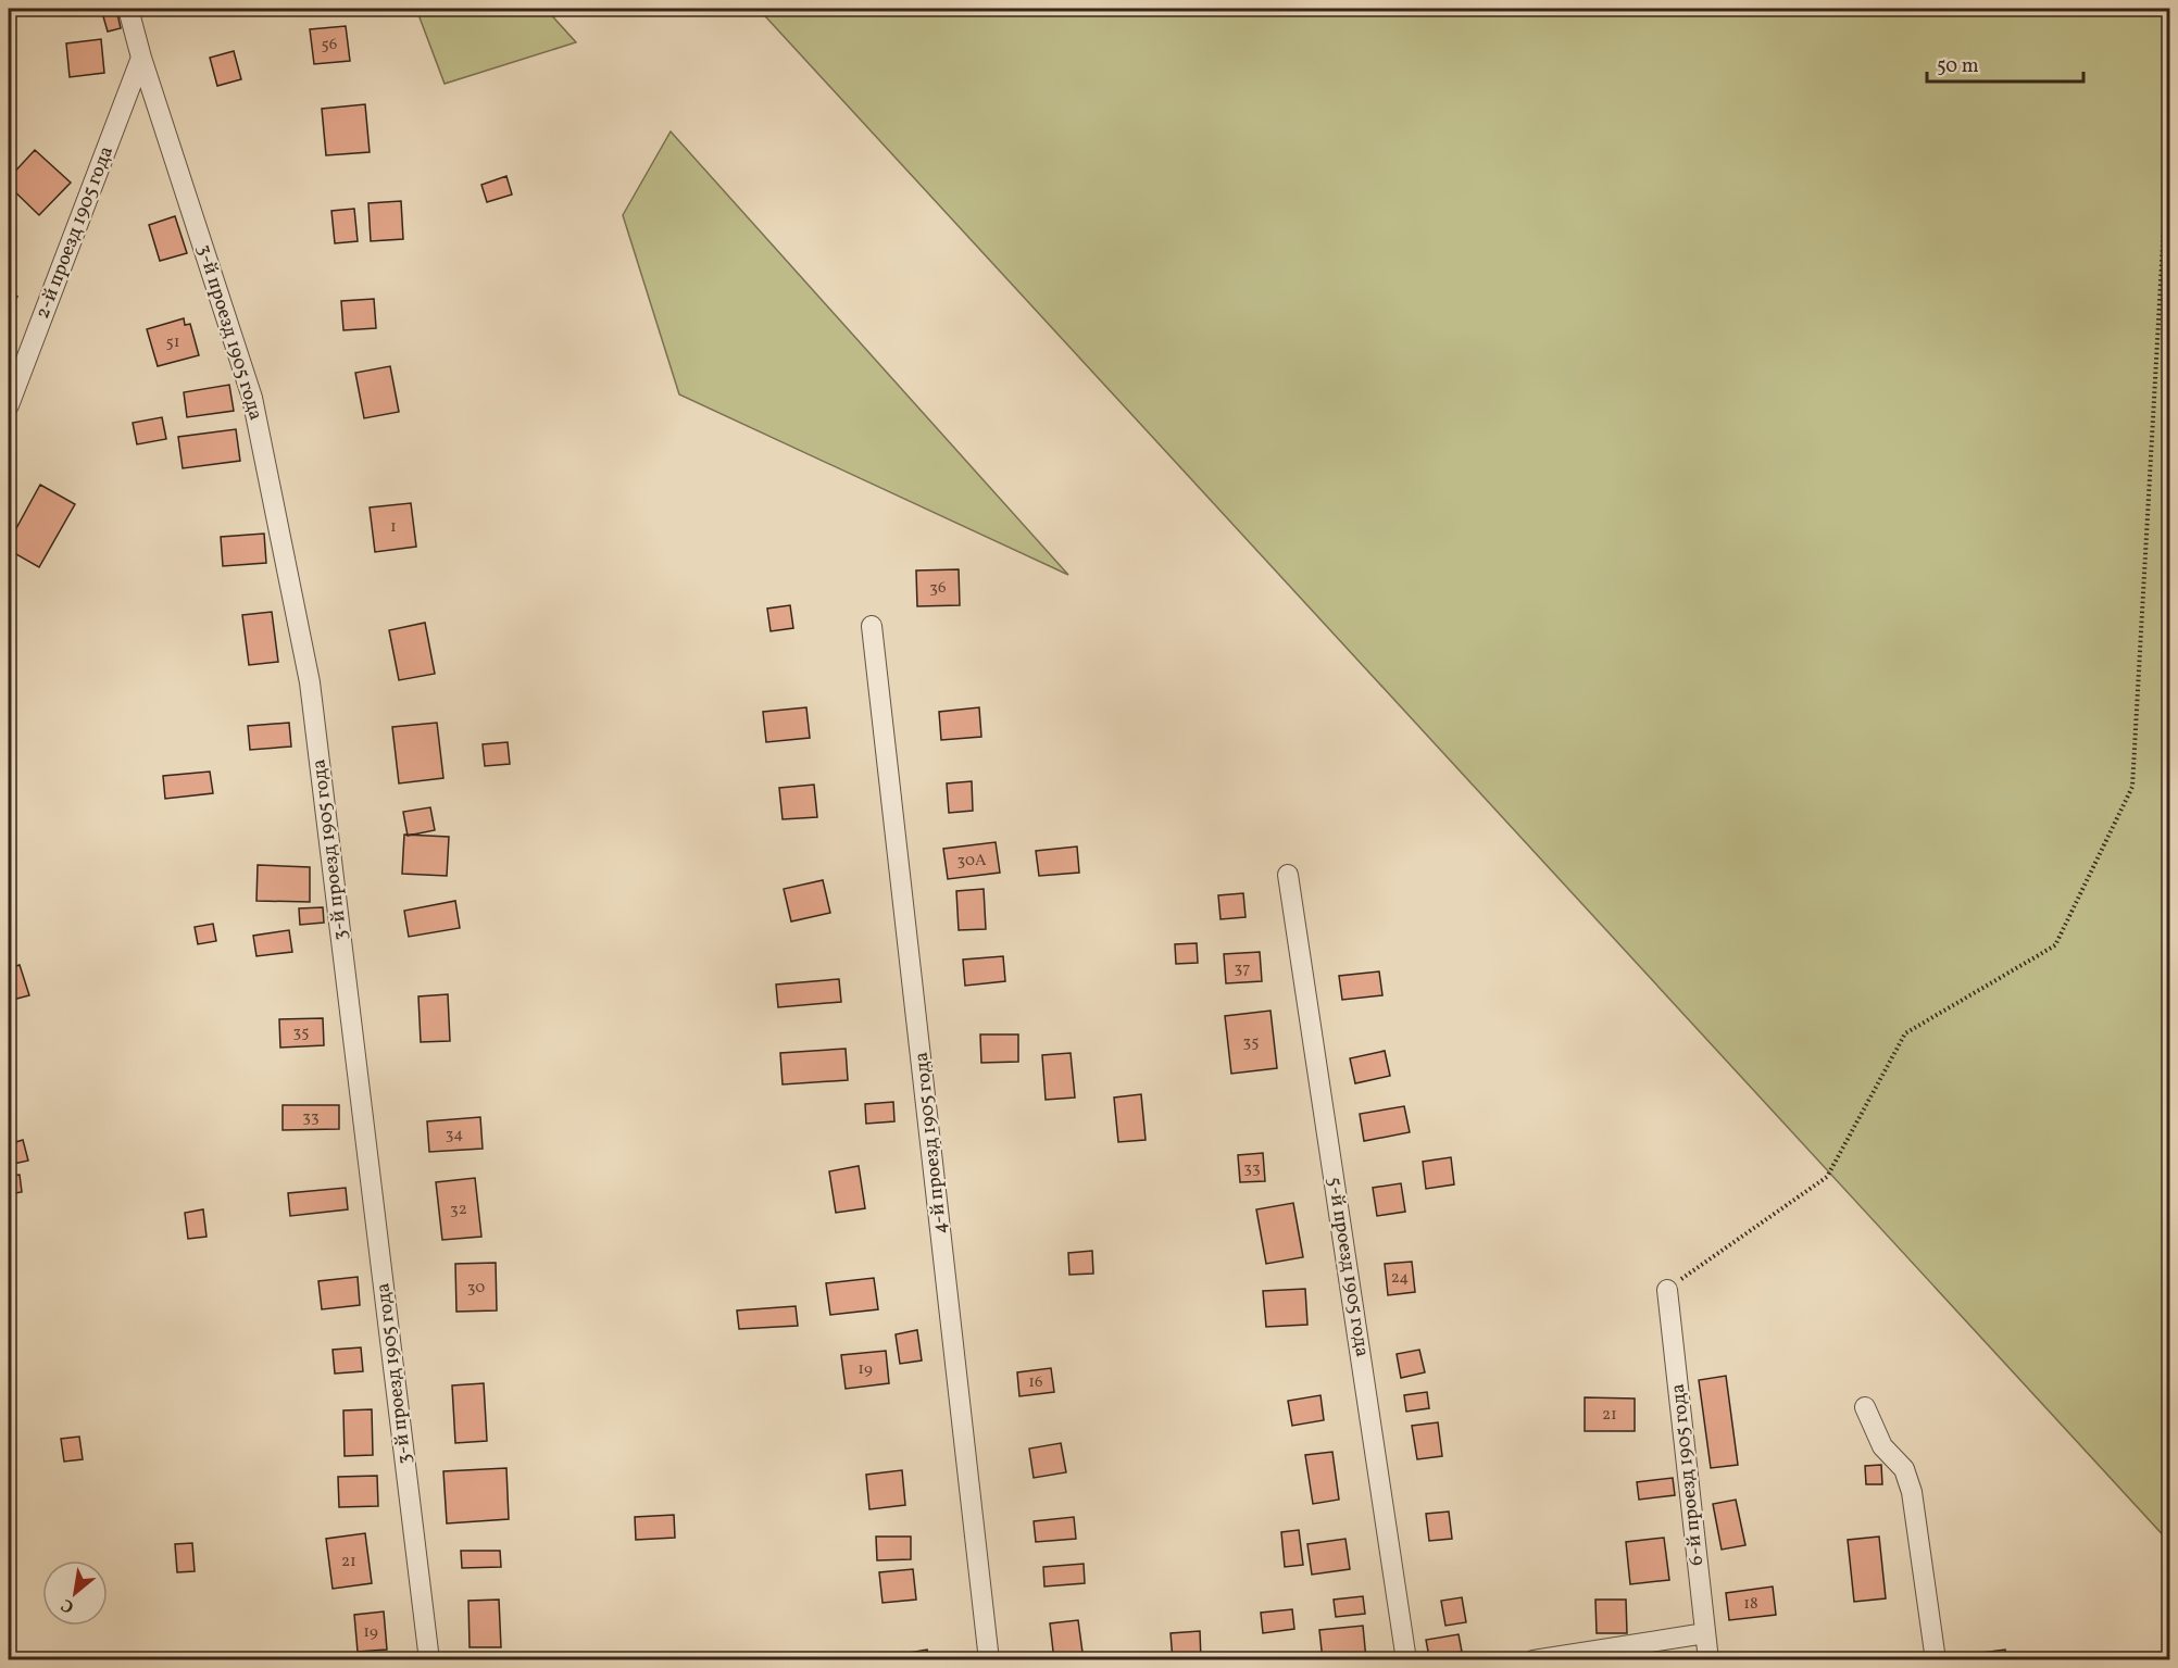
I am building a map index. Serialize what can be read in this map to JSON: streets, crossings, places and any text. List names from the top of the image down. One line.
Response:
{"streets":{"street":["2-й проезд 1905 года","3-й проезд 1905 года","4-й проезд 1905 года","5-й проезд 1905 года","6-й проезд 1905 года"]},"crossings":[["2-й проезд 1905 года","3-й проезд 1905 года"]],"house_numbers":["56","51","1","36","30А","37","35","35","33","34","33","32","24","30","19","16","21","21","18","19"],"scale_bar":"50 m","north":"bottom left"}
